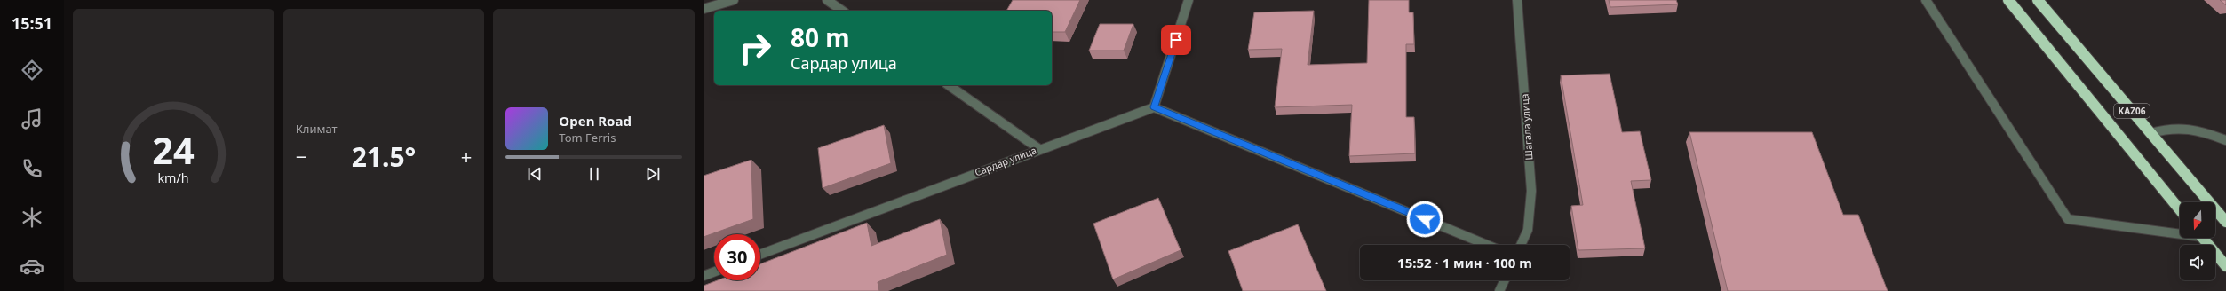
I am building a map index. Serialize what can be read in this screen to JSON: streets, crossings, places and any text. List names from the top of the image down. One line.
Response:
{"streets":{"highway":["KАZ06"],"street":["Шагала улица","Сардар улица"]},"north":"bottom","page":{"tabs":"15:51","tile":"Климат","turn":["80 m","Сардар улица"],"song":["Open Road","Tom Ferris"],"heat":["−","21.5°","+"],"limit":"30","trip":"15:52 · 1 мин · 100 m","gauge":["24","km/h"]}}
